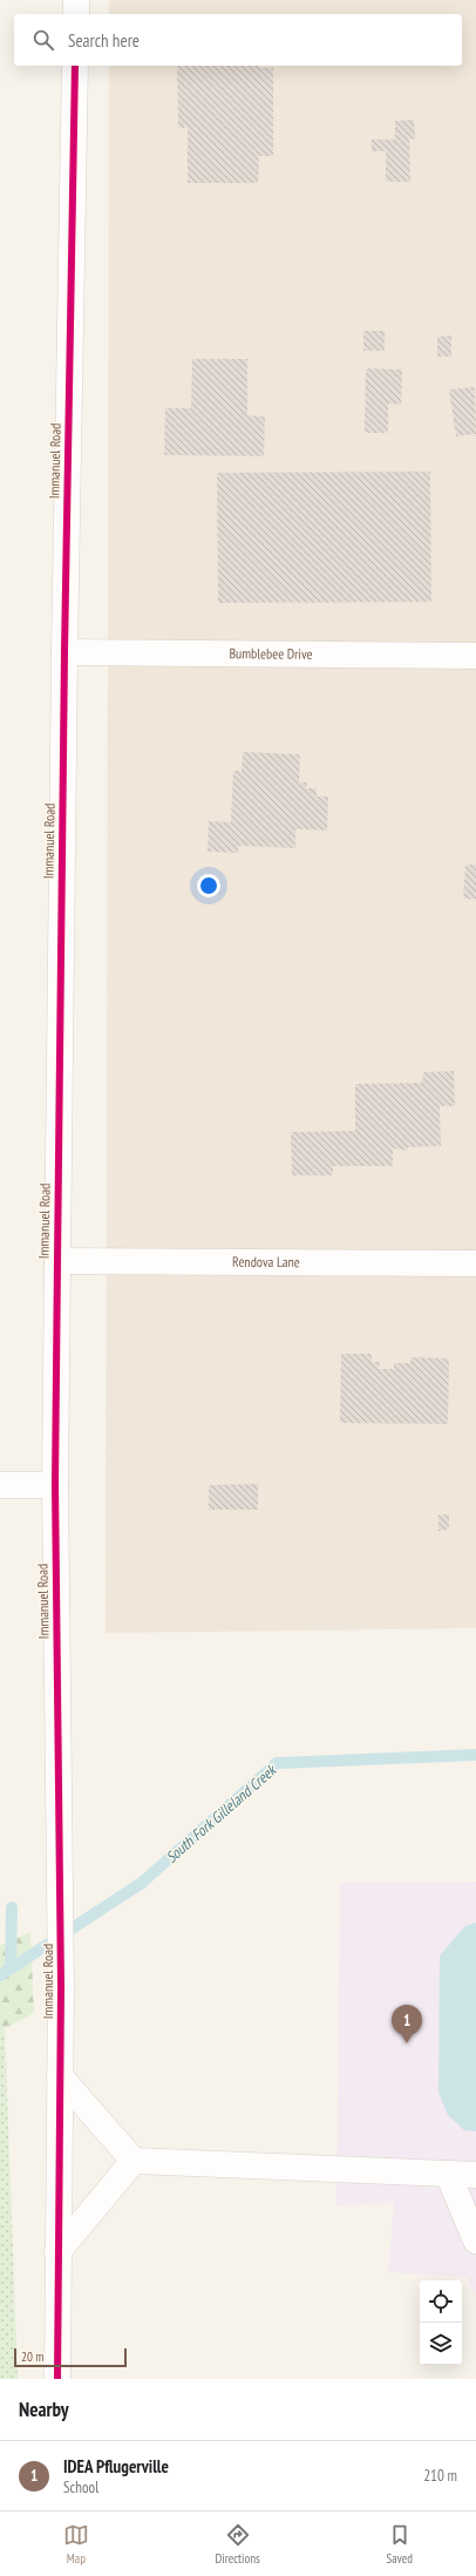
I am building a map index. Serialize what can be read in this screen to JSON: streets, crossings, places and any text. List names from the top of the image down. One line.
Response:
{"streets":{"street":["Immanuel Road","Bumblebee Drive","Rendova Lane"]},"crossings":[["Immanuel Road","Bumblebee Drive"],["Immanuel Road","Rendova Lane"]],"water":["South Fork Gilleland Creek"],"scale_bar":"20 m","page":{"search":"Search here","pins":"1","scale":"20 m","heading":"Nearby","list":[{"mark":"1","name":"IDEA Pflugerville","note":"School","value":"210 m"}],"nav":["Map","Directions","Saved"]}}
